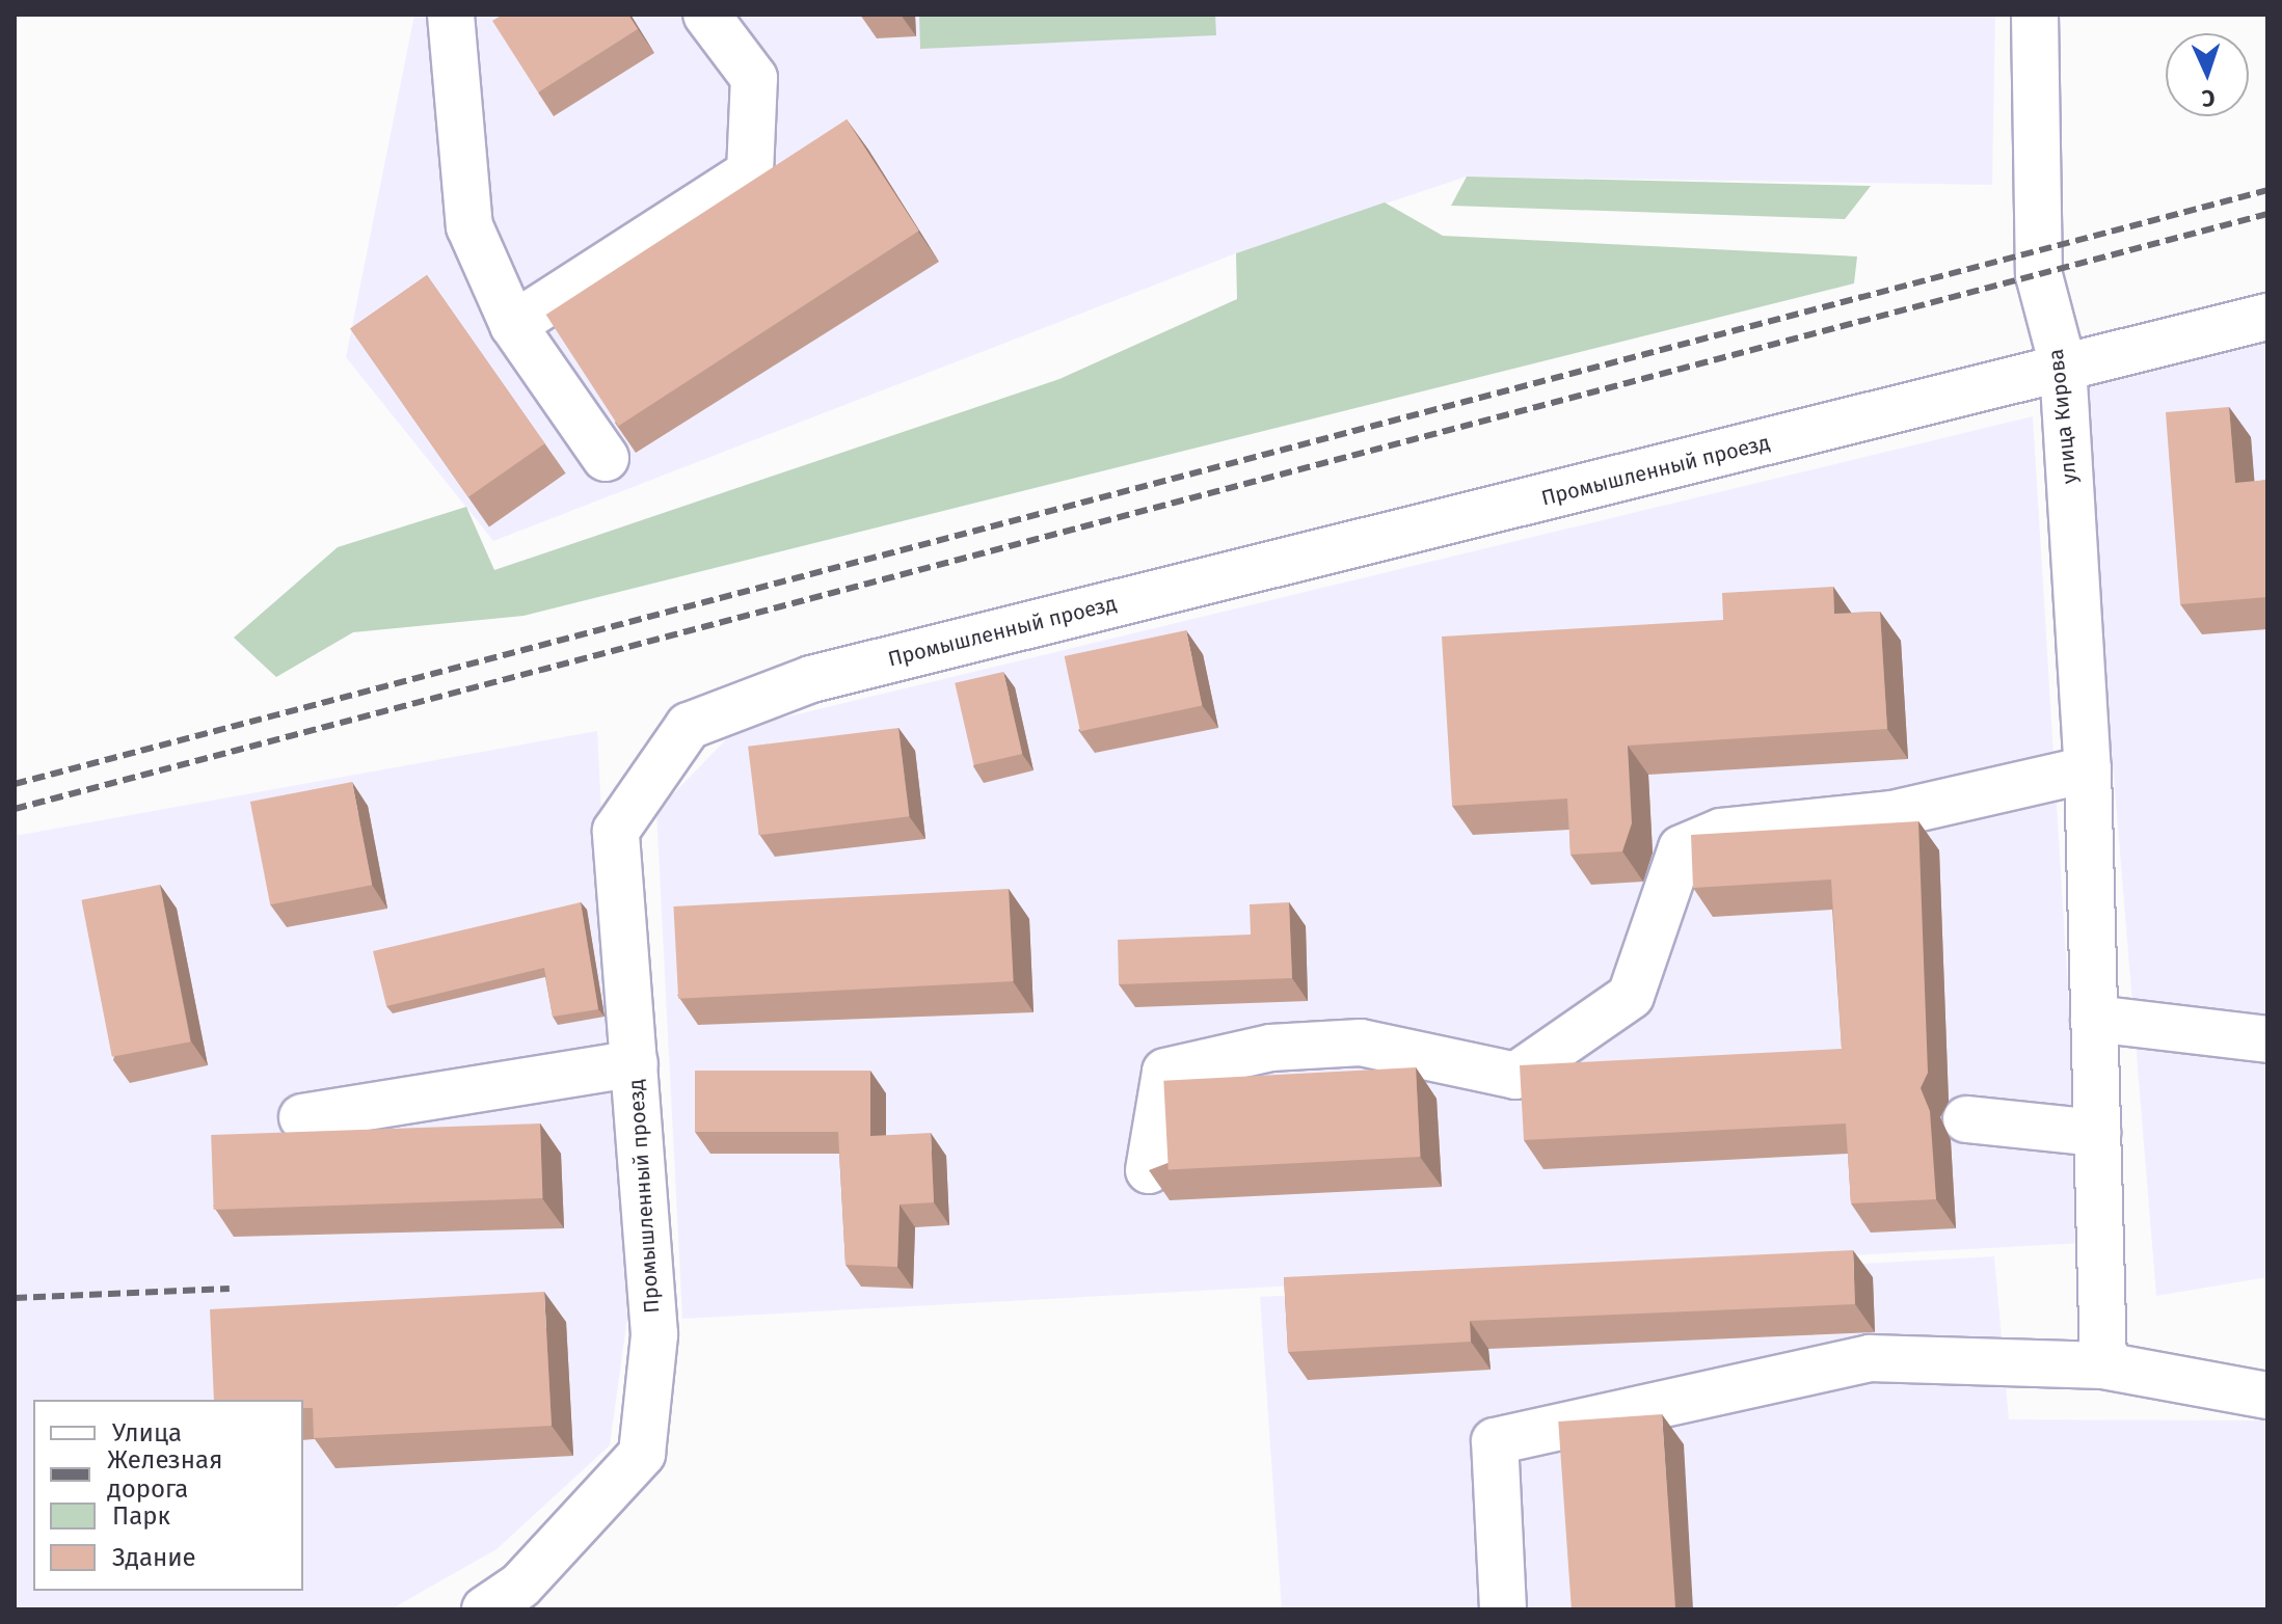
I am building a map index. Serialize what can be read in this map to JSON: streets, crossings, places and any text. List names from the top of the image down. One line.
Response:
{"streets":{"street":["улица Кирова","Промышленный проезд"]},"crossings":[["улица Кирова","Промышленный проезд"]],"legend":["Улица","Железная дорога","Парк","Здание"],"north":"bottom"}
